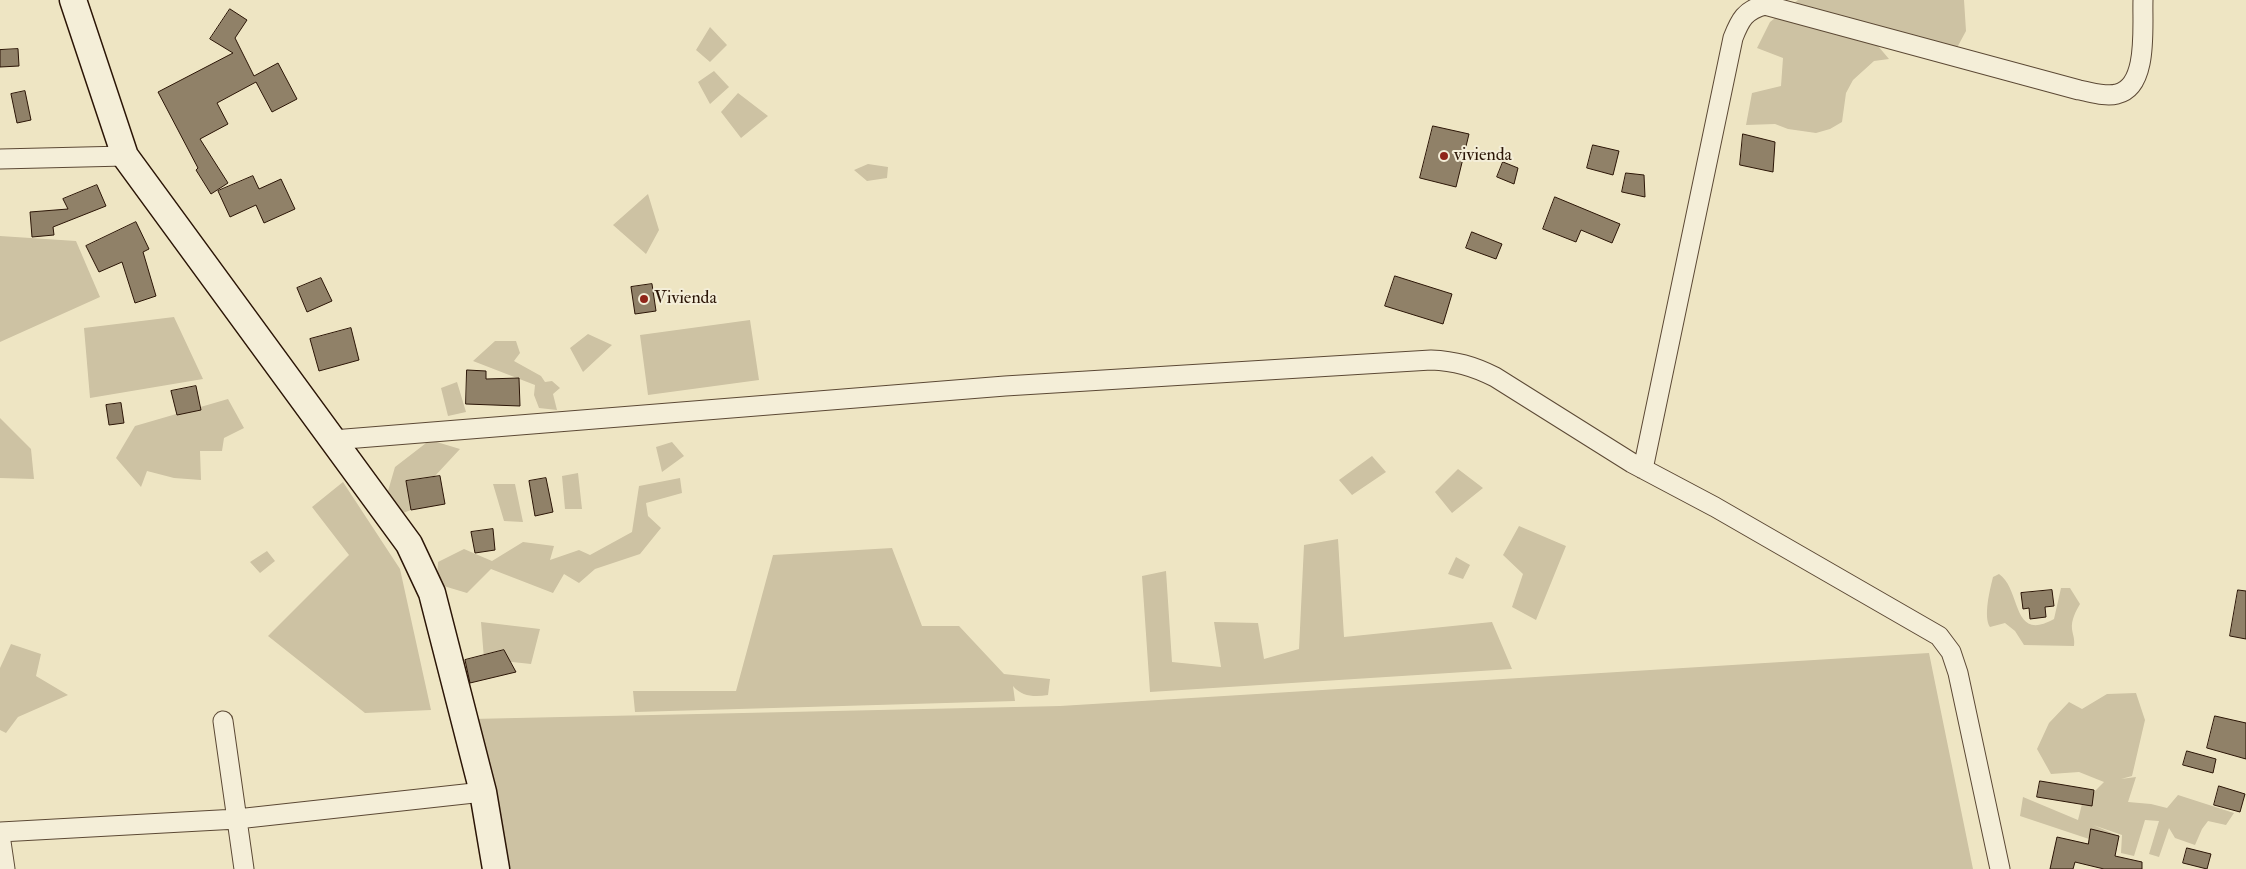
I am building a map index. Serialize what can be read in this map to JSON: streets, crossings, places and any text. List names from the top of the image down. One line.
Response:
{"places":["vivienda","Vivienda"]}
